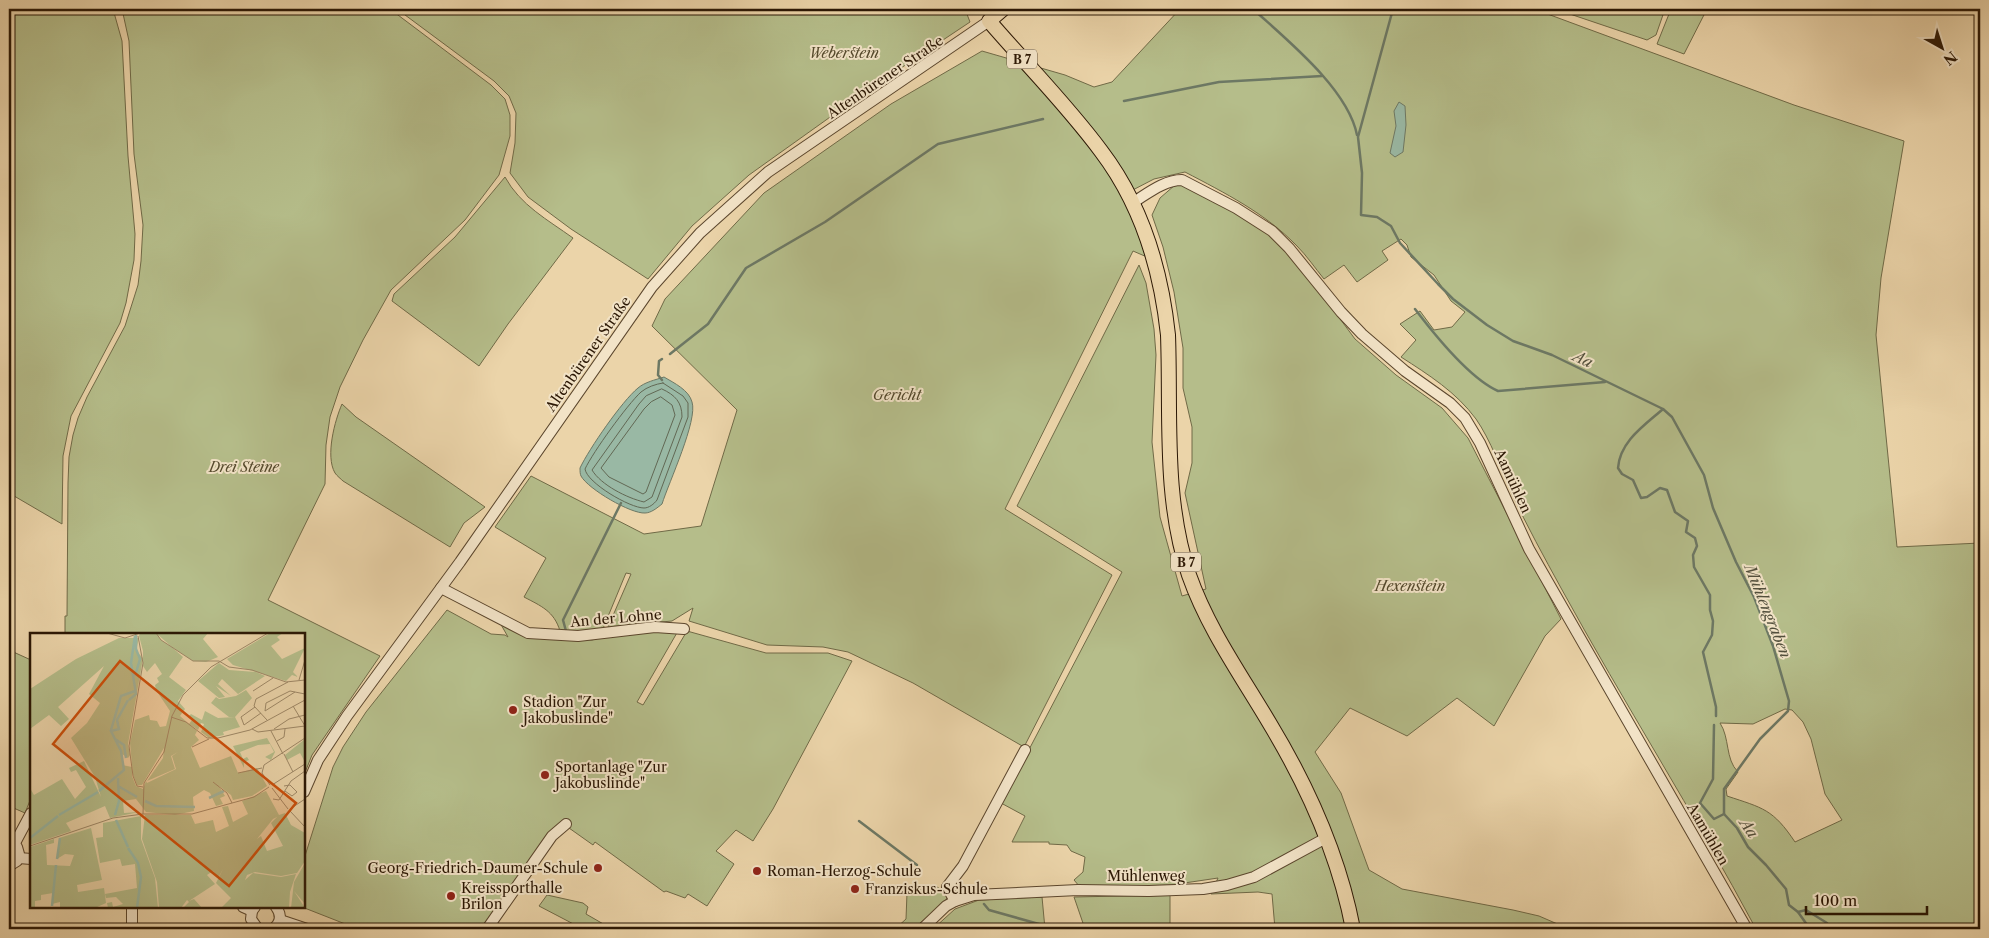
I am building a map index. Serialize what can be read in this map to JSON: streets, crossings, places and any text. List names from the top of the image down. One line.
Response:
{"streets":{"main road":["B 7"],"street":["Altenbürener Straße","Aamühlen","An der Lohne","Mühlenweg"]},"crossings":[["B 7","Altenbürener Straße"],["B 7","Aamühlen"],["B 7","Mühlenweg"],["Altenbürener Straße","An der Lohne"]],"water":["Aa","Mühlengraben"],"parks":["Weberstein","Gericht","Drei Steine","Hexenstein"],"places":["Stadion \"Zur Jakobuslinde\"","Sportanlage \"Zur Jakobuslinde\"","Georg-Friedrich-Daumer-Schule","Roman-Herzog-Schule","Franziskus-Schule","Kreissporthalle Brilon"],"scale_bar":"100 m","north":"bottom right"}
